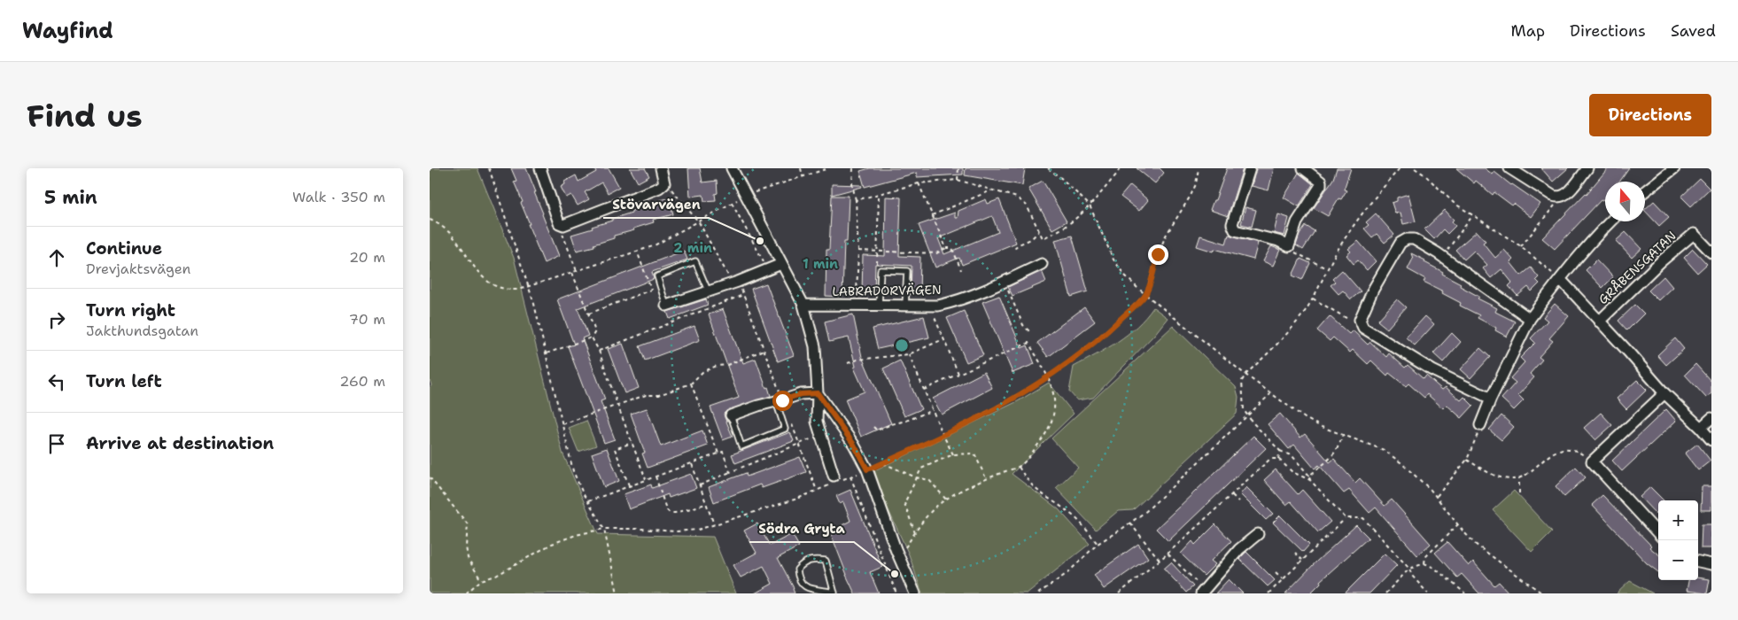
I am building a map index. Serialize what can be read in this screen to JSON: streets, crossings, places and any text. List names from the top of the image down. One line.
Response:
{"streets":{"street":["GRÅBENSGATAN","LABRADORVÄGEN"]},"places":["Stövarvägen","Södra Gryta"],"north":"top","page":{"header":"Wayfind","nav":["Map","Directions","Saved"],"buttons":"Directions","title":"Find us","heading":["5 min","Walk · 350 m"],"list":[["Continue","Drevjaktsvägen","20 m"],["Turn right","Jakthundsgatan","70 m"],["Turn left","260 m"],"Arrive at destination"],"map_buttons":["+","−"]},"rings":["2 min","1 min"]}
